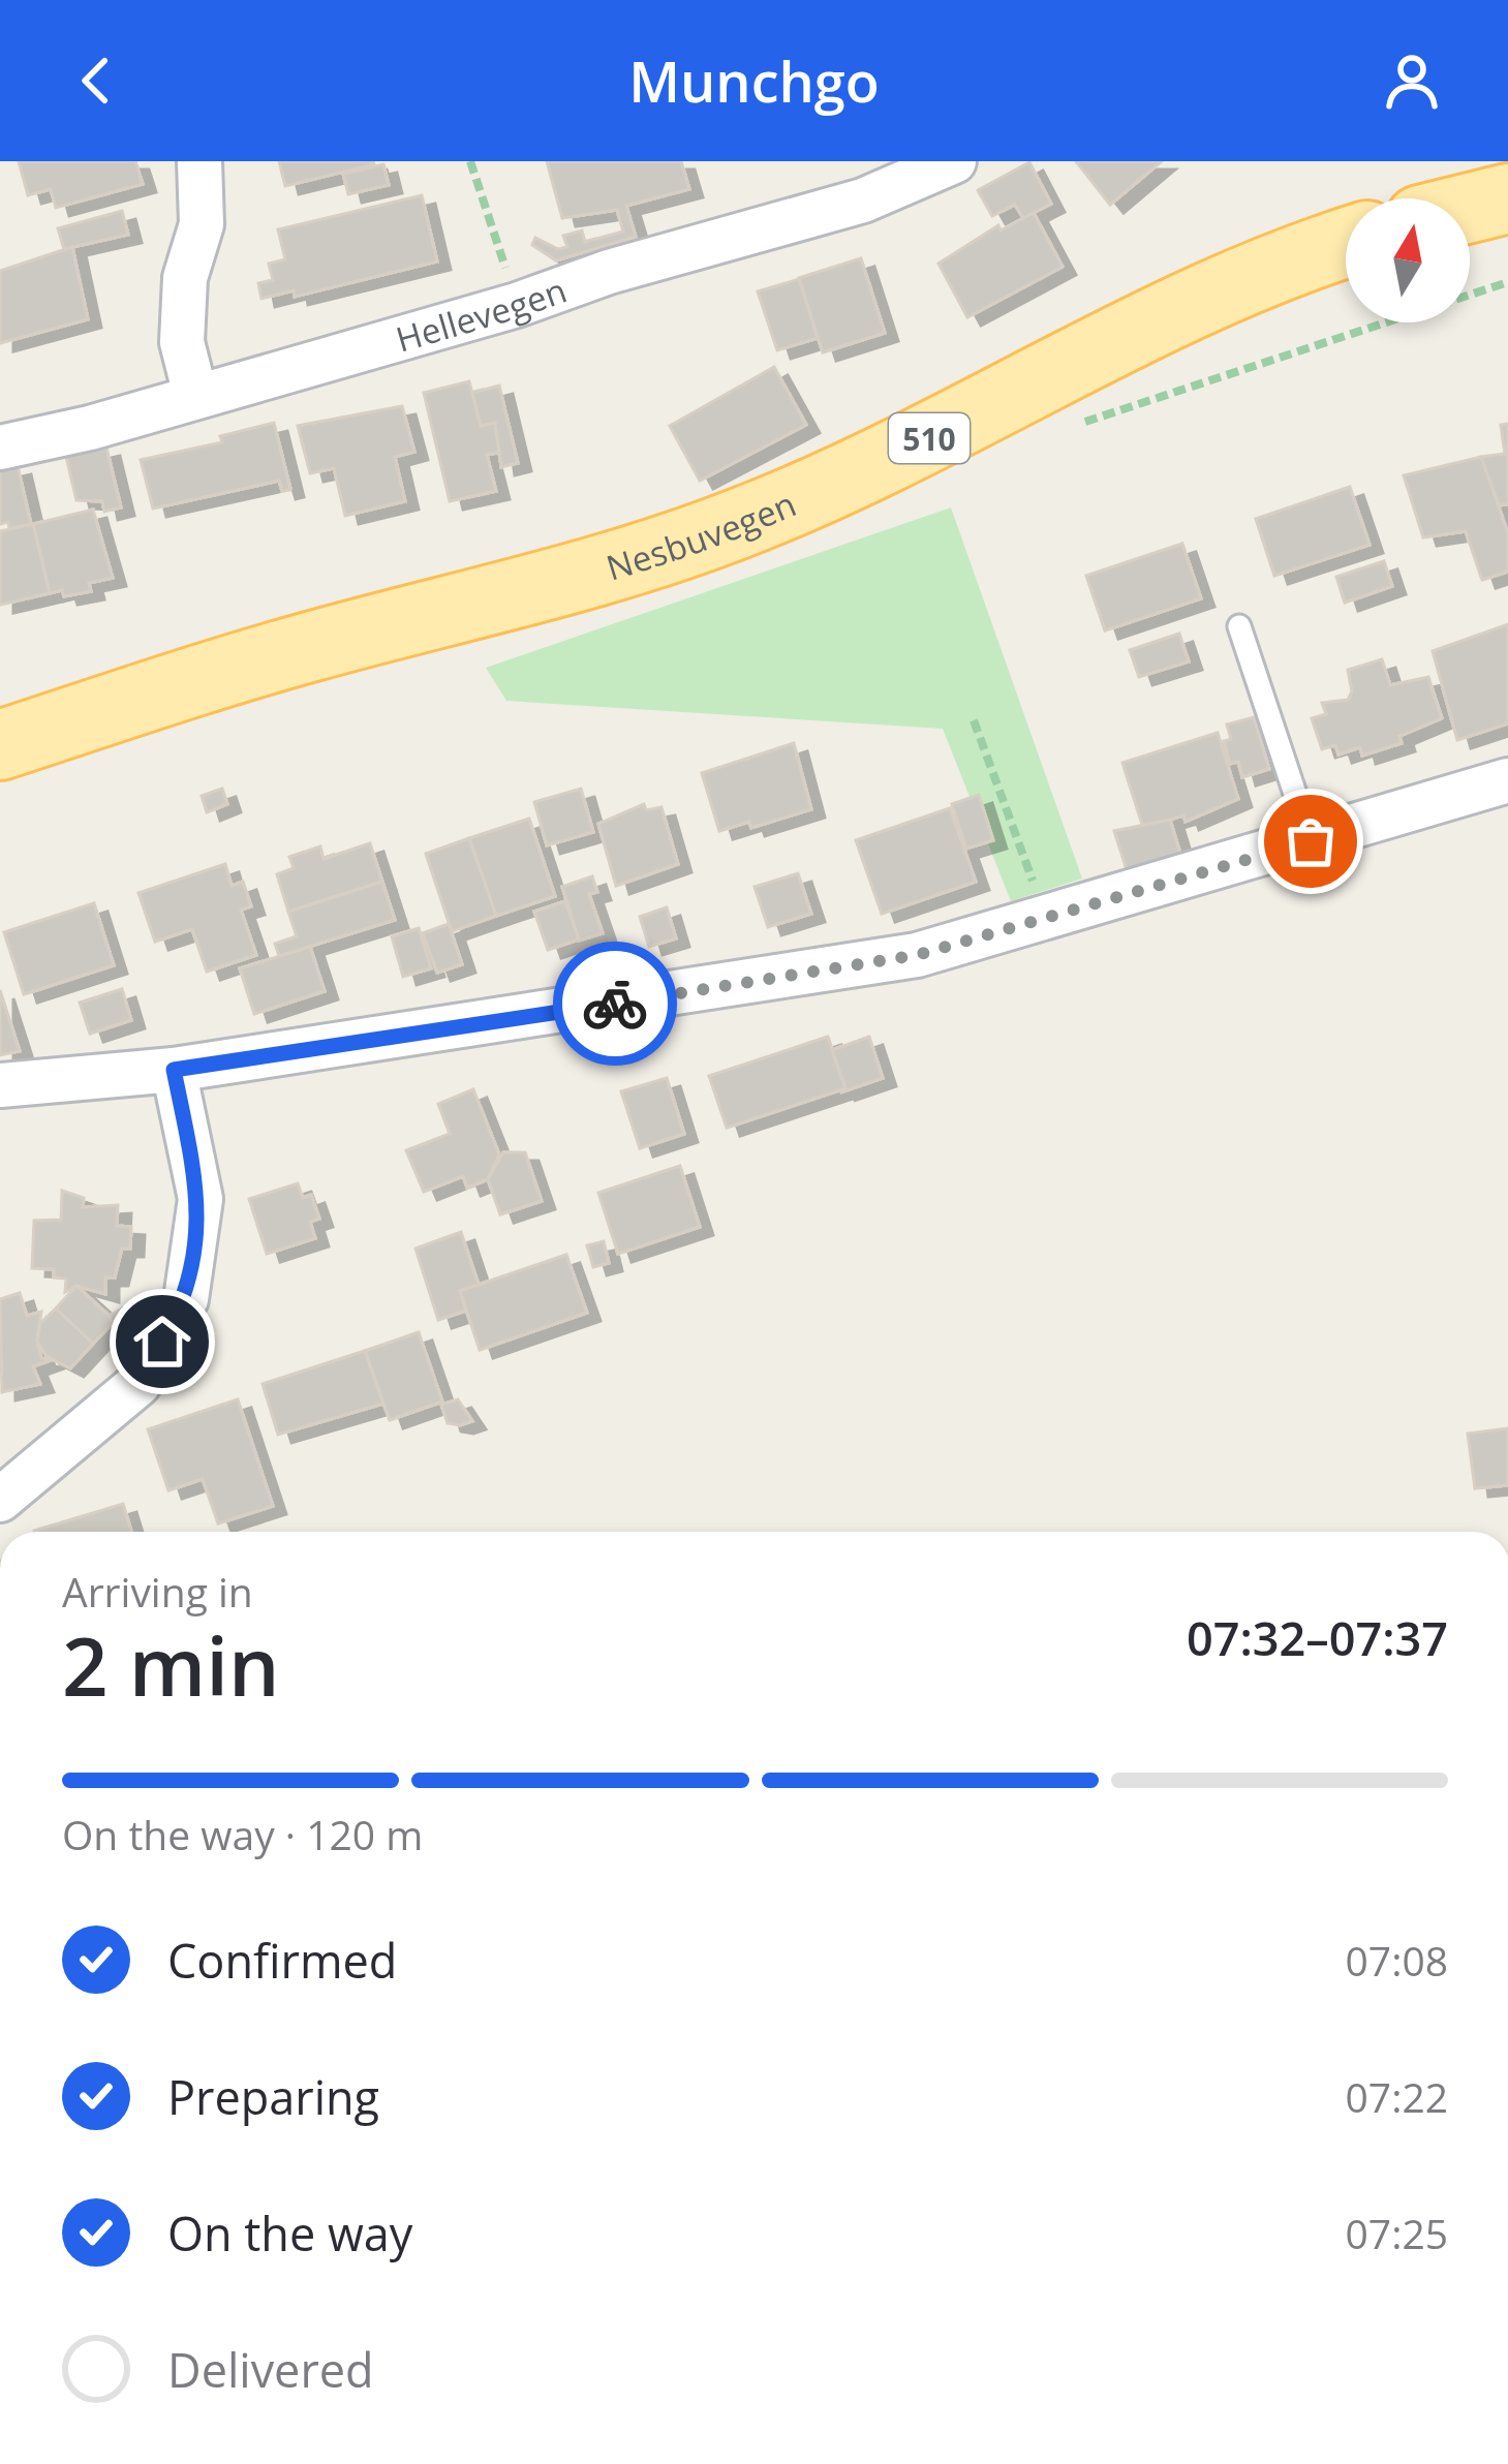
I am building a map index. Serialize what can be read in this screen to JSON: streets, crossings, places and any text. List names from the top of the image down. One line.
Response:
{"streets":{"main road":["510","Nesbuvegen"],"street":["Hellevegen"]},"north":"top","page":{"header":"Munchgo","heading":["2 min","Arriving in","07:32–07:37"],"bar":"On the way · 120 m","list":[["Confirmed","07:08"],["Preparing","07:22"],["On the way","07:25"],"Delivered"]}}
